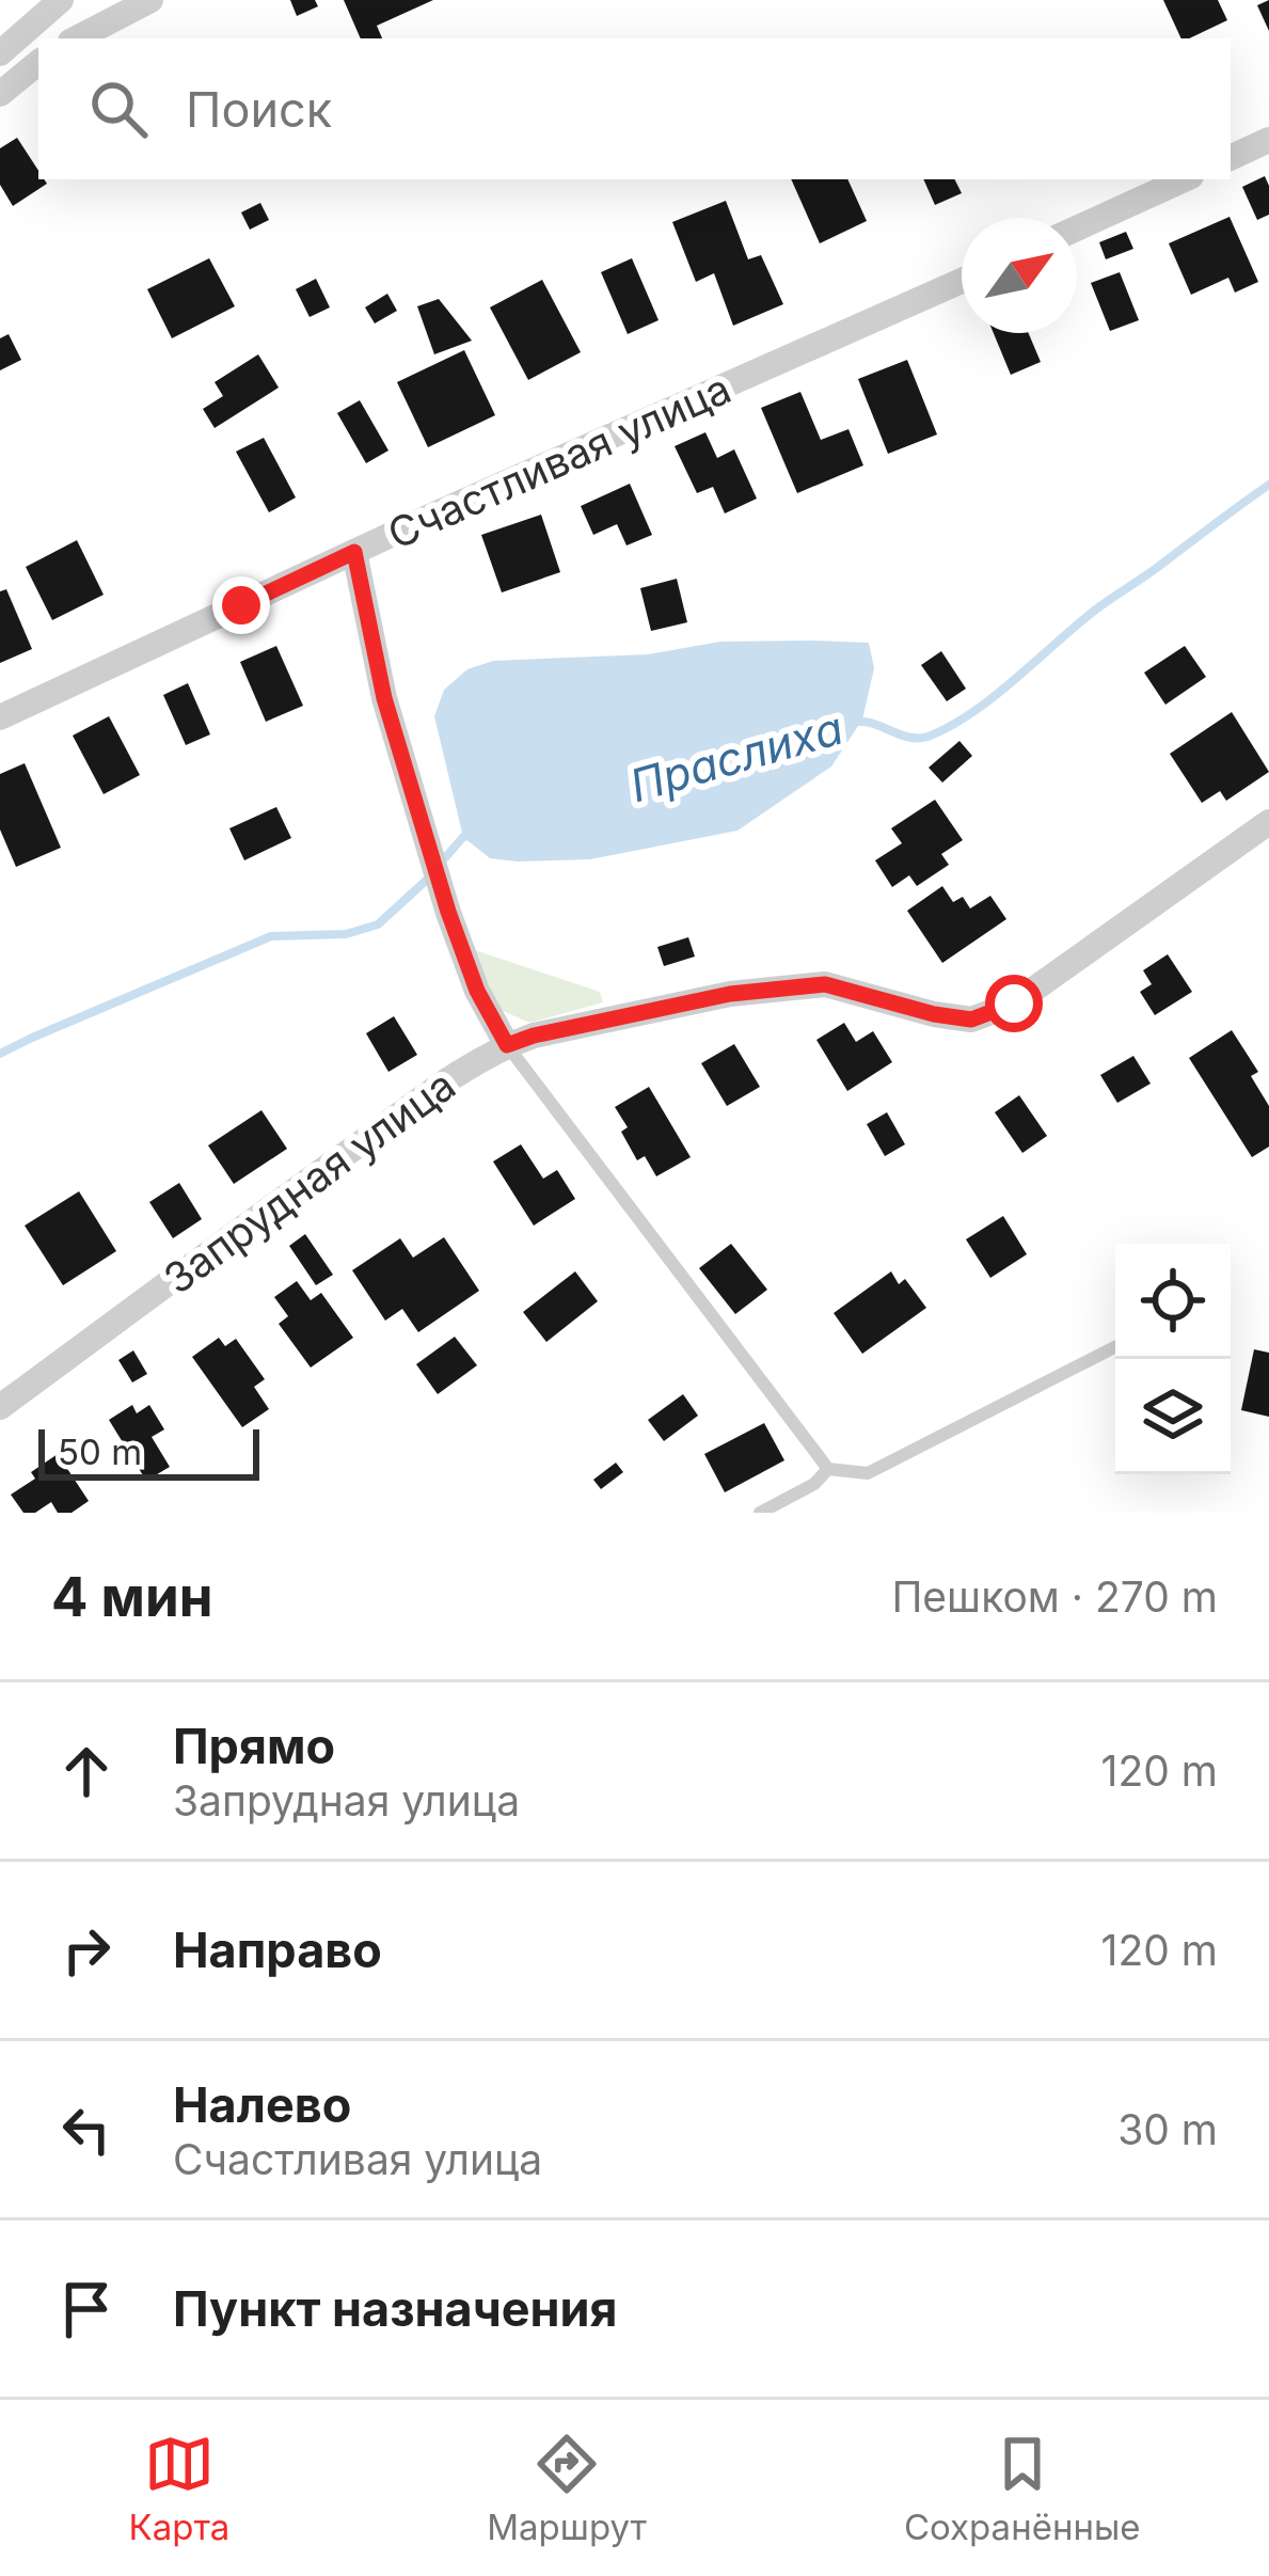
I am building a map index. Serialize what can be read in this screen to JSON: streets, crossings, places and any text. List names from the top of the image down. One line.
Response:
{"streets":{"street":["Счастливая улица","Запрудная улица"]},"water":["Праслиха"],"scale_bar":"50 m","north":"top right","page":{"search":"Поиск","scale":"50 m","heading":["4 мин","Пешком · 270 m"],"list":[["Прямо","Запрудная улица","120 m"],["Направо","120 m"],["Налево","Счастливая улица","30 m"],"Пункт назначения"],"nav":["Карта","Маршрут","Сохранённые"]}}
